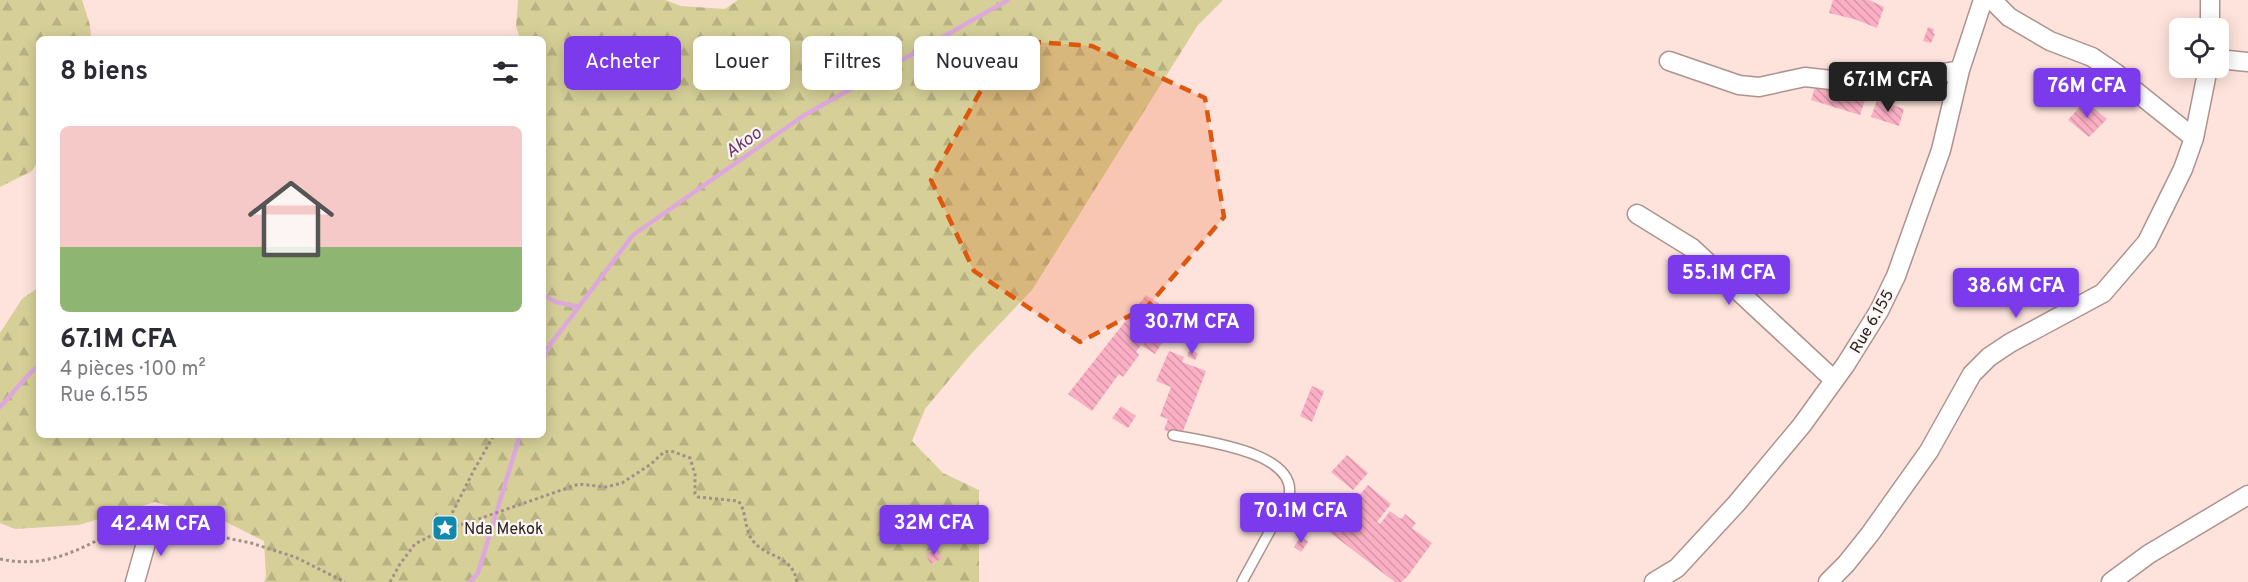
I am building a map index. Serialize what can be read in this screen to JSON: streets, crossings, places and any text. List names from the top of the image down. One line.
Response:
{"streets":{"street":["Rue 6.155"]},"water":["Akoo"],"places":{"place":["Nda Mekok"]},"page":{"chip":["Acheter","Louer","Filtres","Nouveau"],"heading":"8 biens","price":["67.1M CFA","76M CFA","55.1M CFA","38.6M CFA","30.7M CFA","70.1M CFA","32M CFA","42.4M CFA"],"list":[{"name":"67.1M CFA","note":"4 pièces · 100 m² · Rue 6.155"}]}}
